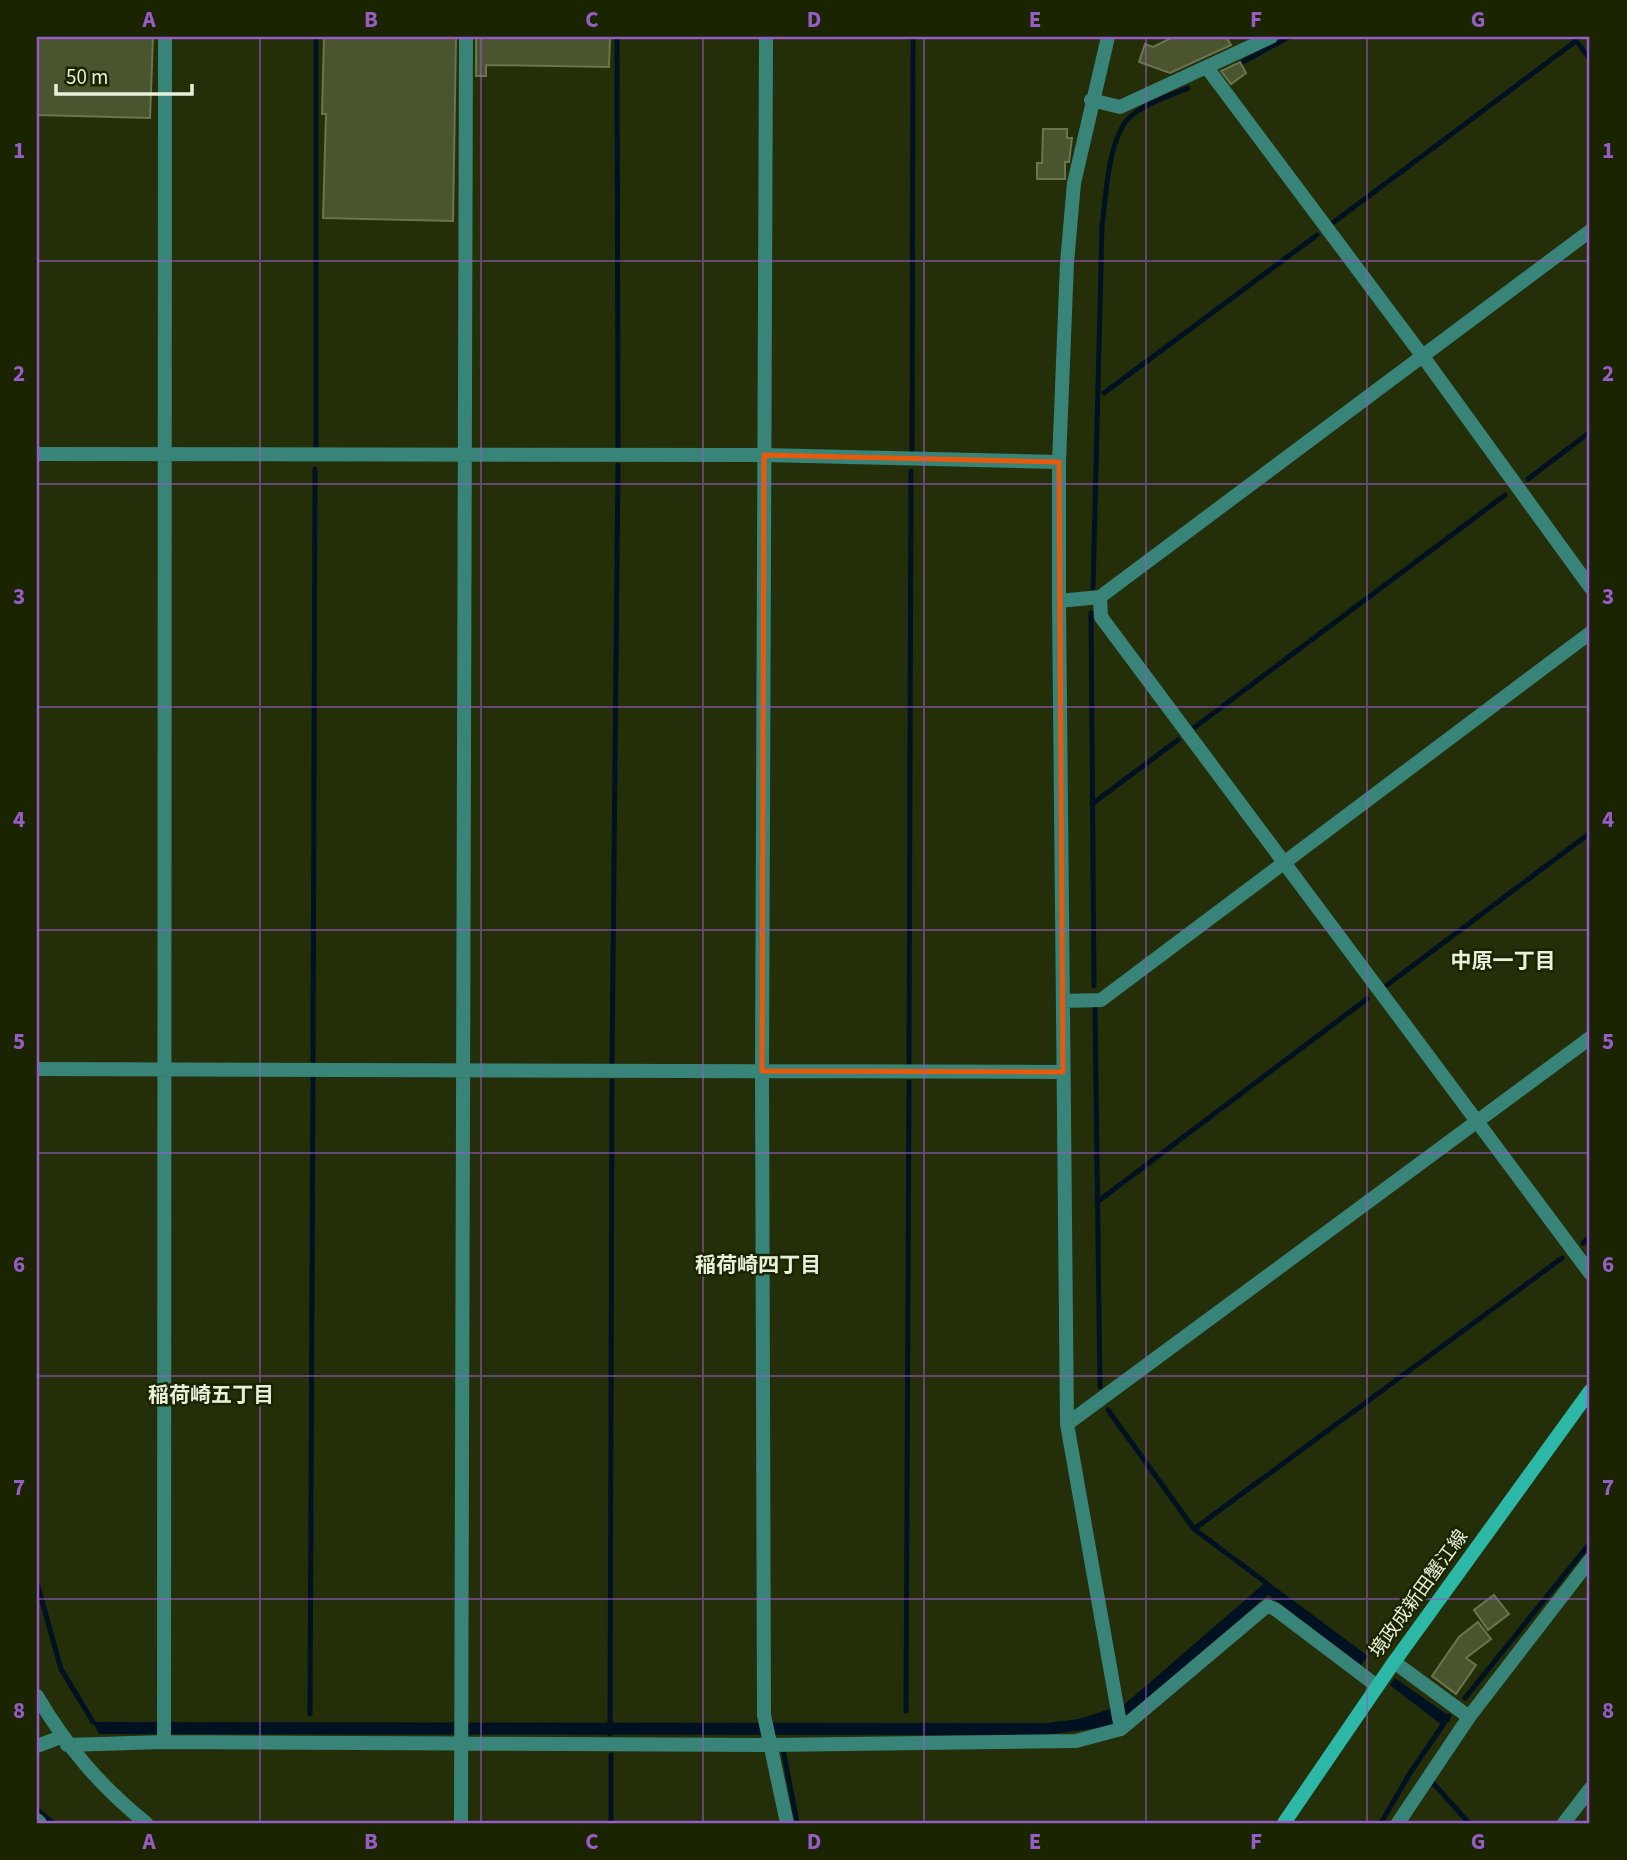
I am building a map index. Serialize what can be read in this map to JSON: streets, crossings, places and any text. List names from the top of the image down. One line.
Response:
{"streets":{"main road":["境政成新田蟹江線"]},"districts":["中原一丁目","稲荷崎四丁目","稲荷崎五丁目"],"scale_bar":"50 m","grid":{"columns":["A","B","C","D","E","F","G"],"rows":["1","2","3","4","5","6","7","8"]}}
